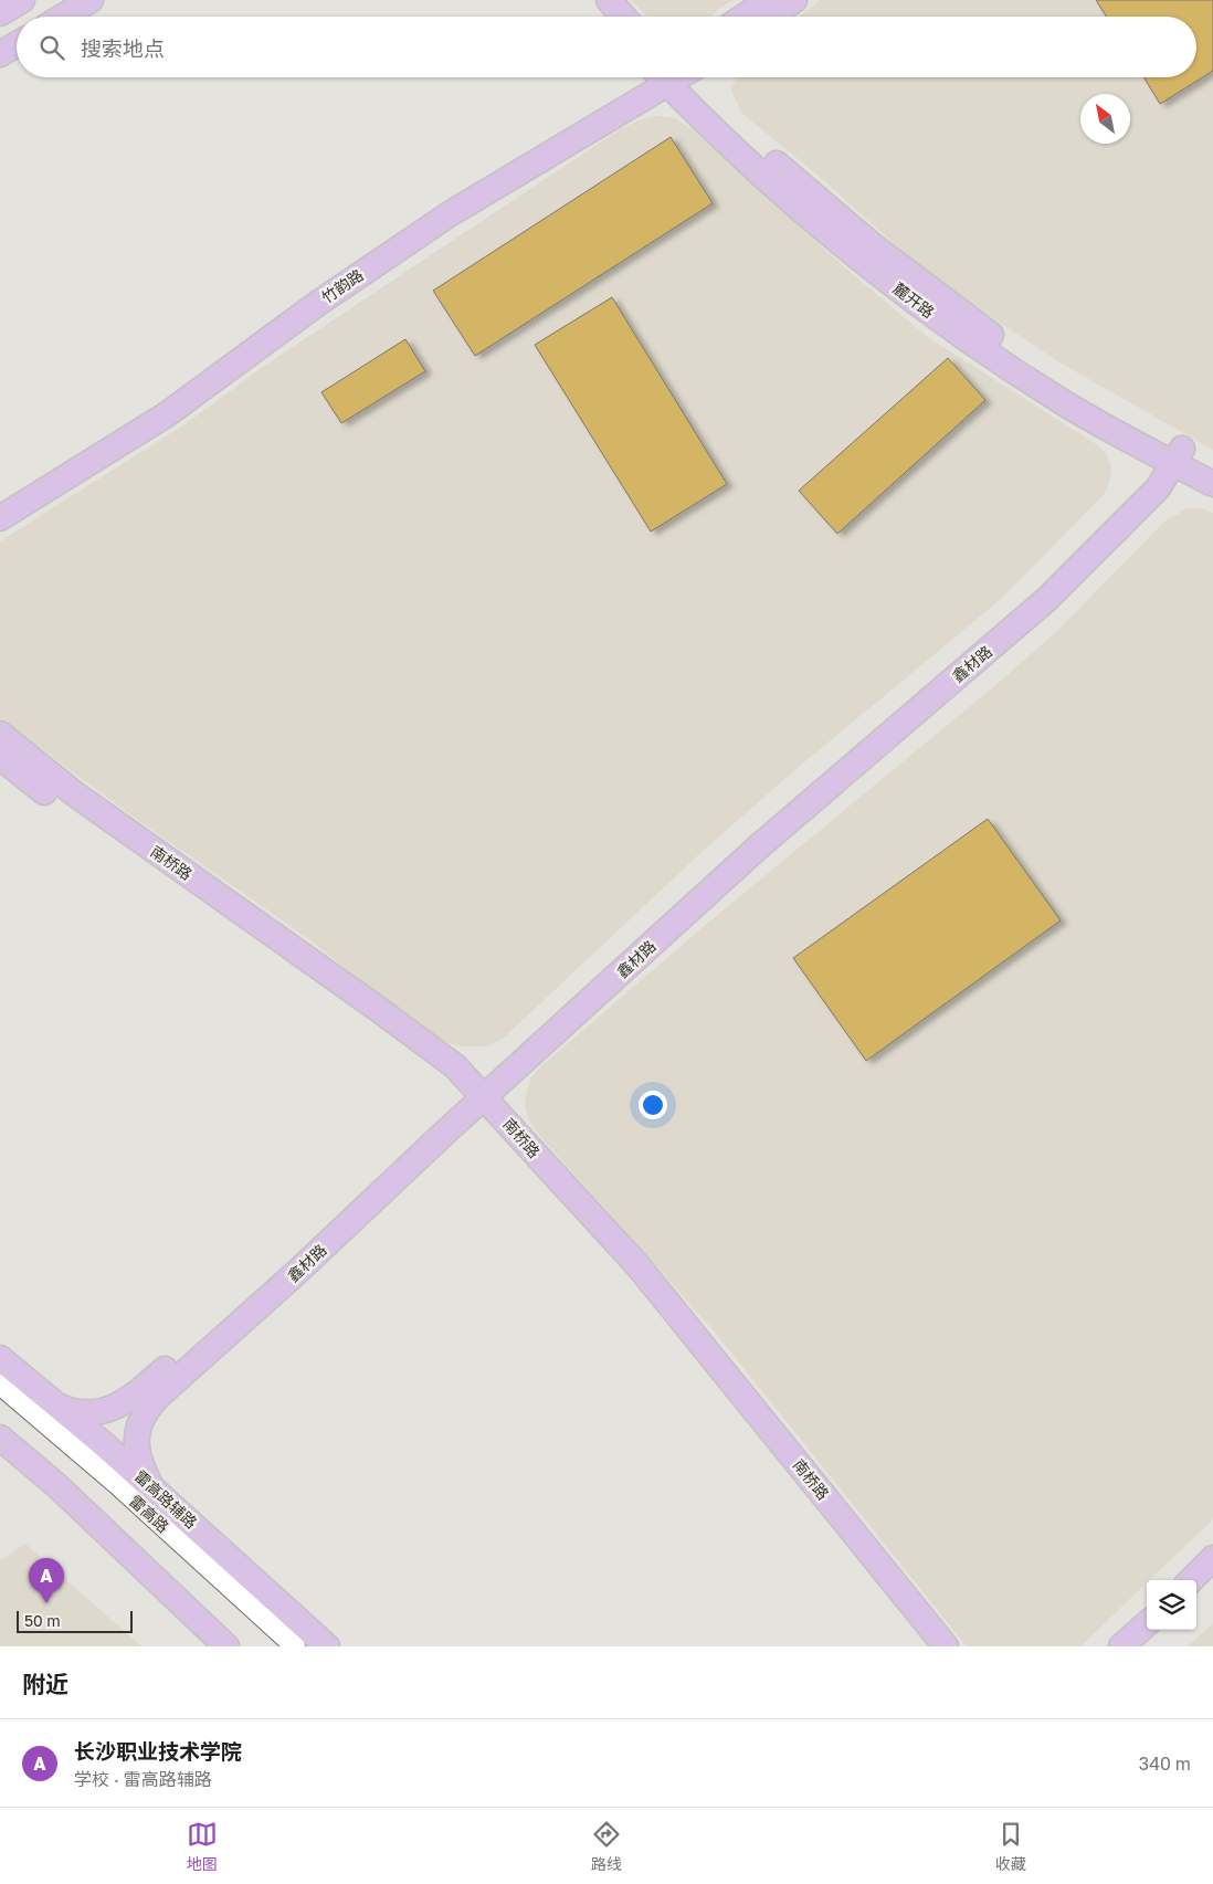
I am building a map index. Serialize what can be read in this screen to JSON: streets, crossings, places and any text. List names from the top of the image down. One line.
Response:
{"streets":{"main road":["竹韵路","麓开路","鑫材路","南桥路","雷高路辅路"],"street":["雷高路"]},"crossings":[["麓开路","鑫材路"],["鑫材路","南桥路"],["鑫材路","雷高路辅路"]],"scale_bar":"50 m","north":"top left","page":{"search":"搜索地点","pins":"A","scale":"50 m","heading":"附近","list":[{"mark":"A","name":"长沙职业技术学院","note":"学校 · 雷高路辅路","value":"340 m"}],"nav":["地图","路线","收藏"]}}
